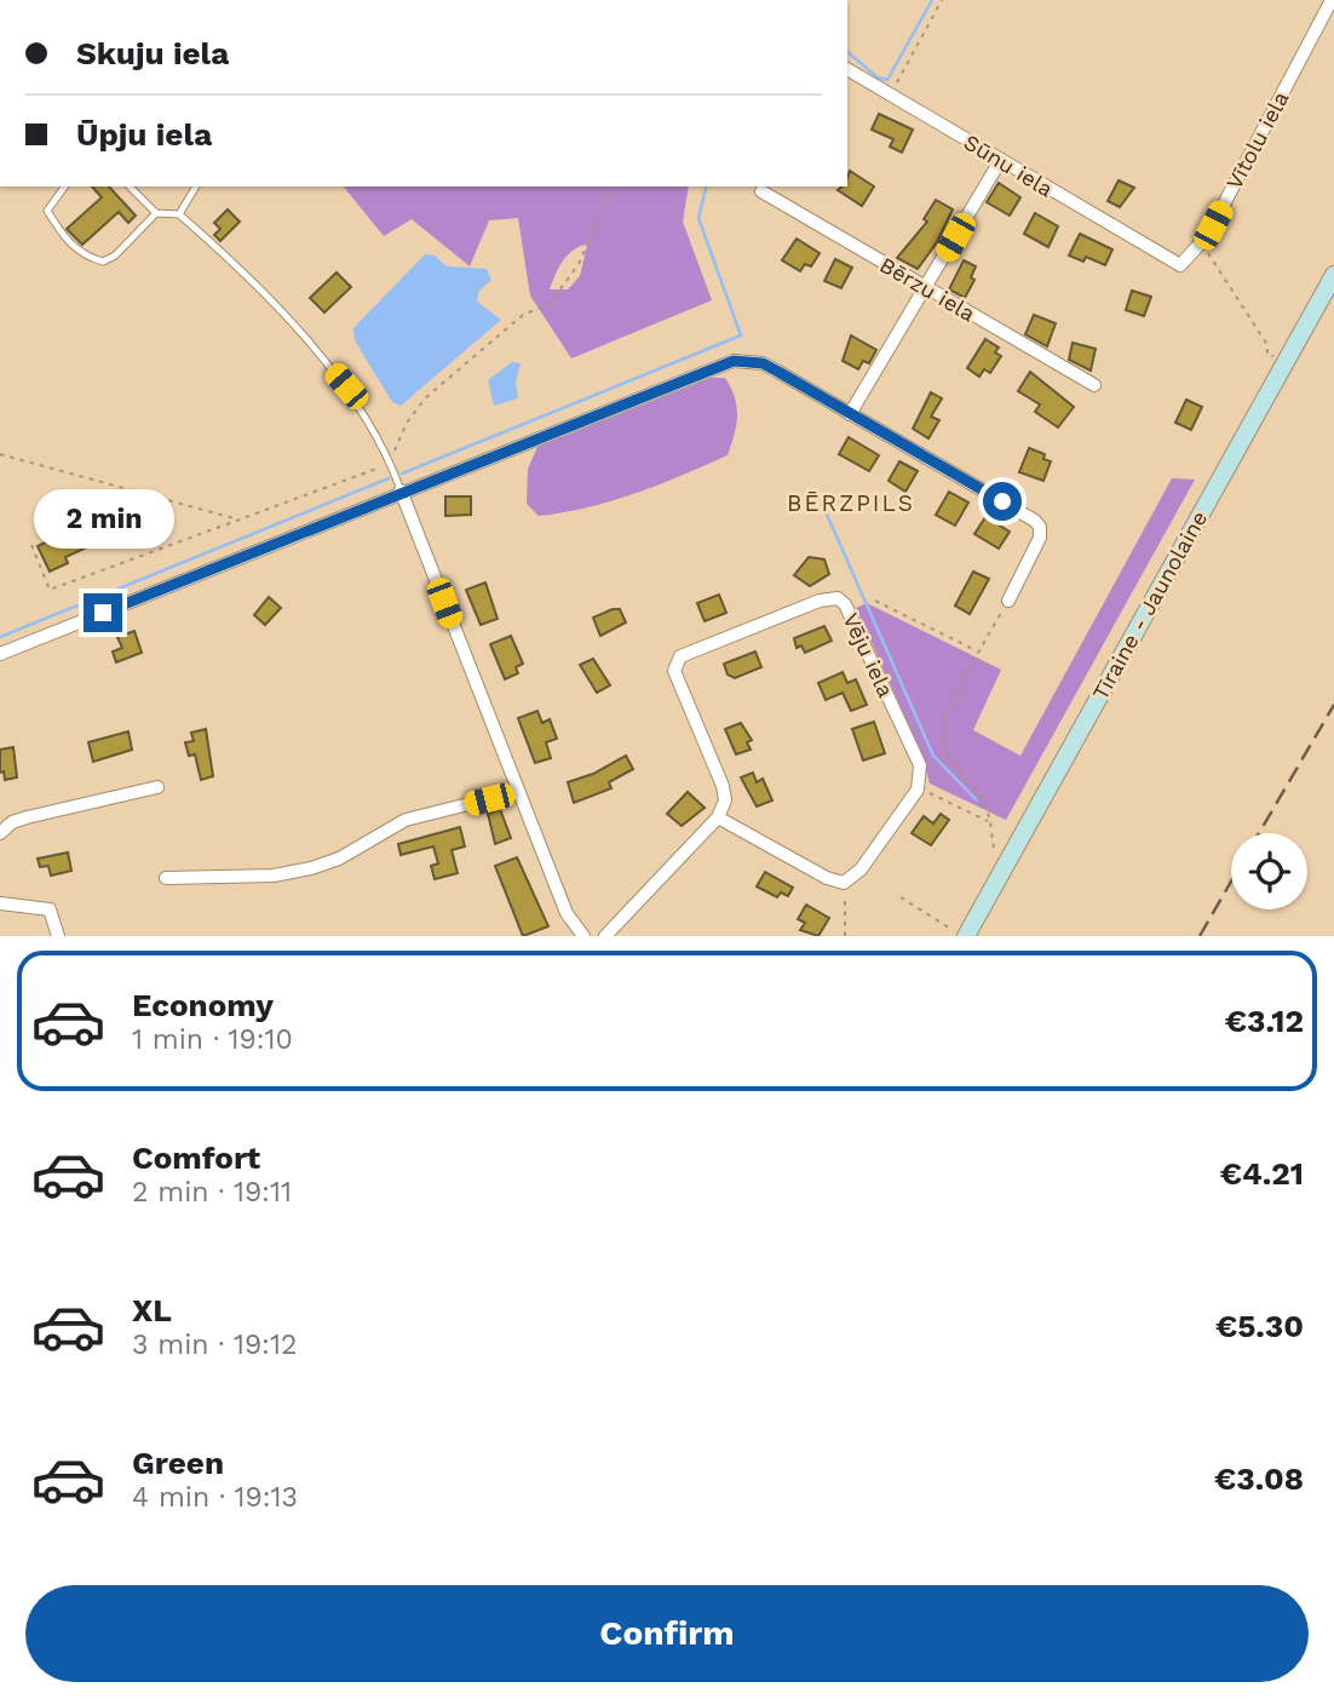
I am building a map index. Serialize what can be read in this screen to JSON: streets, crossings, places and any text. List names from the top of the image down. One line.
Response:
{"streets":{"main road":["Tīraine - Jaunolaine"],"street":["Vītolu iela","Sūnu iela","Bērzu iela","Vēju iela"]},"crossings":[["Vītolu iela","Sūnu iela"]],"districts":["BĒRZPILS"],"page":{"banner":["Skuju iela","Ūpju iela"],"bubble":"2 min","list":[{"name":"Economy","note":"1 min · 19:10","value":"€3.12"},{"name":"Comfort","note":"2 min · 19:11","value":"€4.21"},{"name":"XL","note":"3 min · 19:12","value":"€5.30"},{"name":"Green","note":"4 min · 19:13","value":"€3.08"}],"buttons":"Confirm"}}
